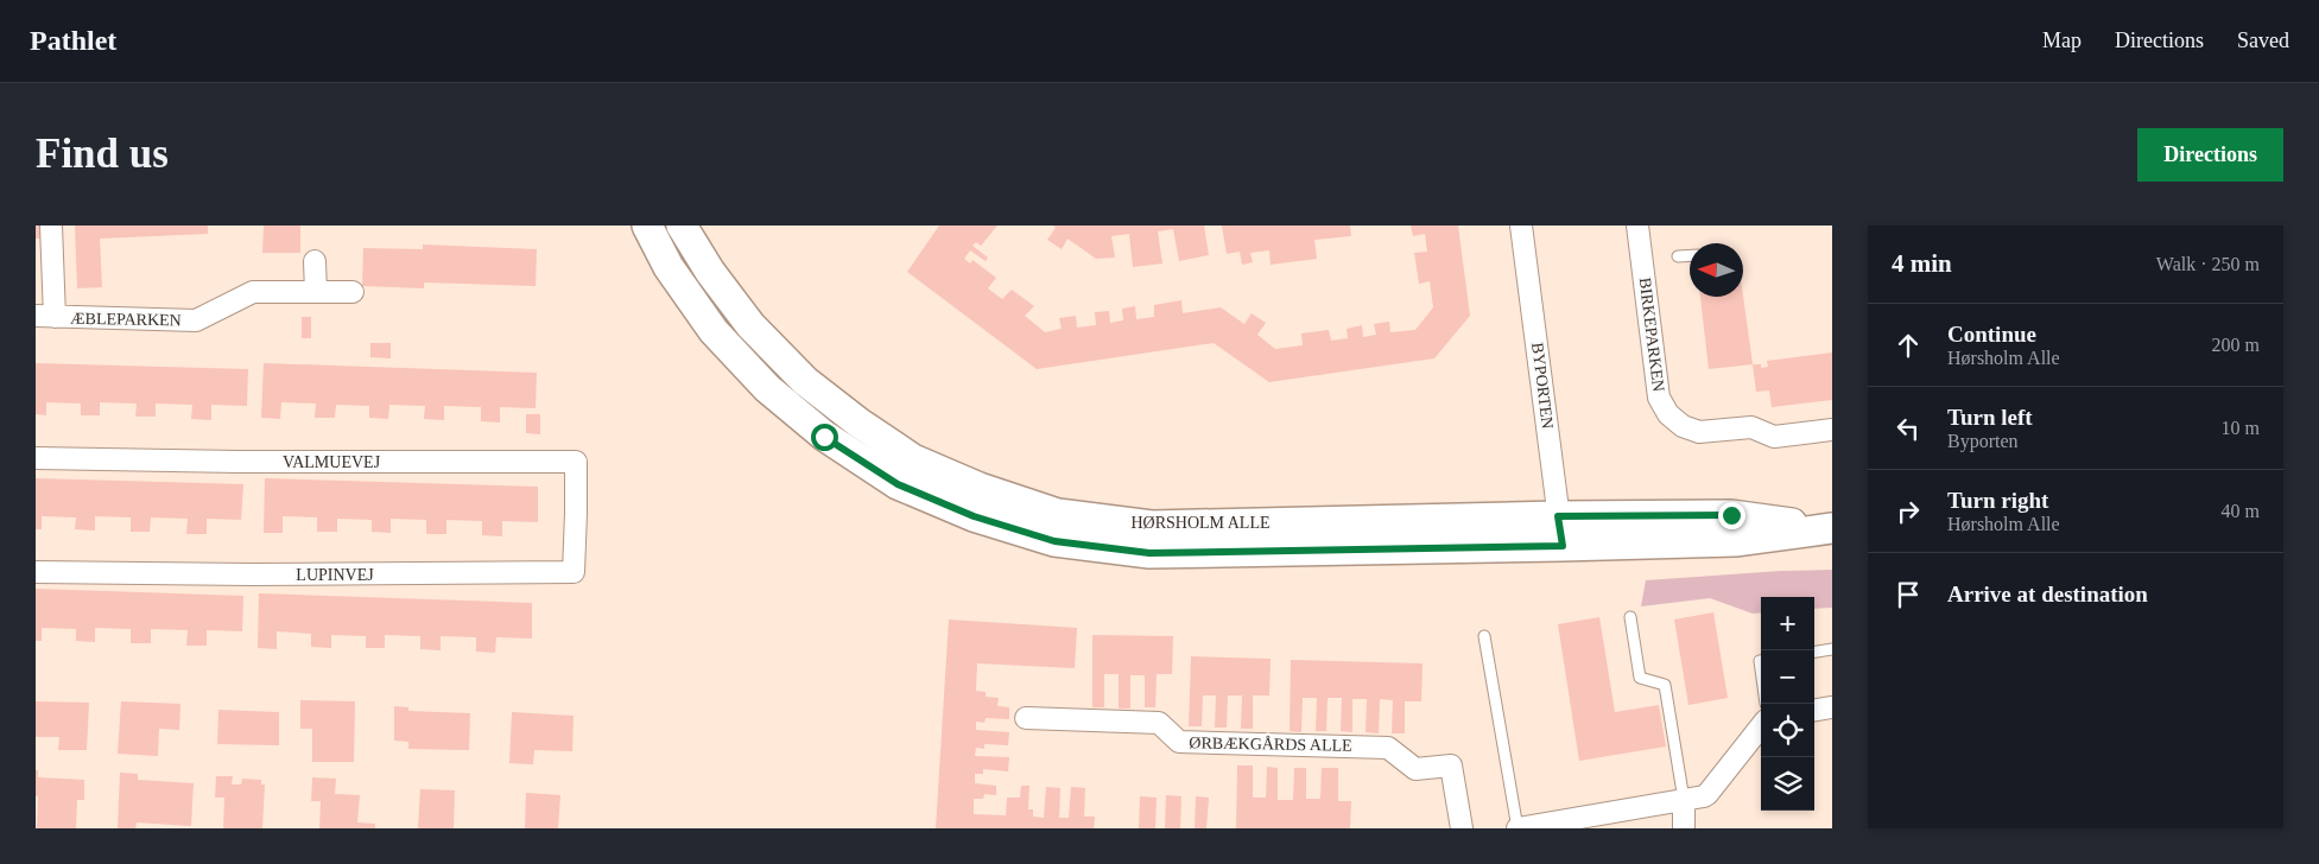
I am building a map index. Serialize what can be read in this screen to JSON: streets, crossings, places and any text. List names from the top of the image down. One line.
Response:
{"streets":{"main road":["HØRSHOLM ALLE"],"street":["ÆBLEPARKEN","BIRKEPARKEN","BYPORTEN","VALMUEVEJ","LUPINVEJ","ØRBÆKGÅRDS ALLE"]},"crossings":[["BYPORTEN","HØRSHOLM ALLE"],["VALMUEVEJ","LUPINVEJ"]],"north":"left","page":{"header":"Pathlet","nav":["Map","Directions","Saved"],"buttons":"Directions","title":"Find us","heading":["4 min","Walk · 250 m"],"list":[["Continue","Hørsholm Alle","200 m"],["Turn left","Byporten","10 m"],["Turn right","Hørsholm Alle","40 m"],"Arrive at destination"],"map_buttons":["+","−"]}}
